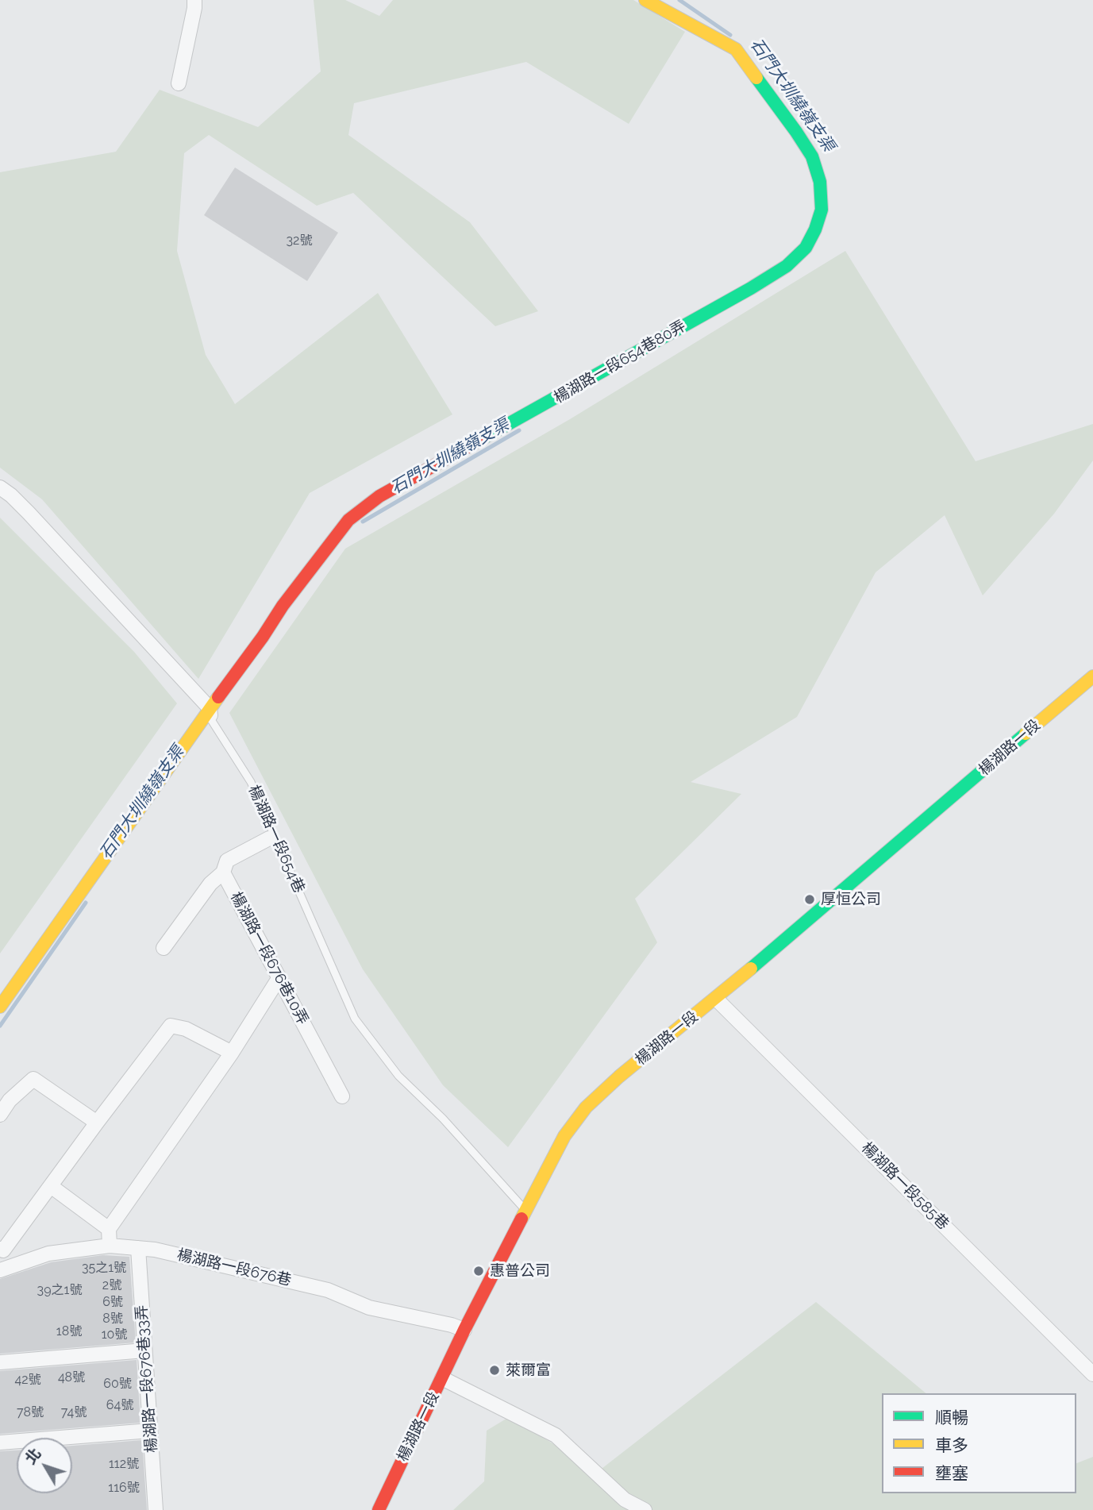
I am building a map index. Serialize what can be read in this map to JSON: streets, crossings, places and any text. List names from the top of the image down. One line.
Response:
{"streets":{"street":["楊湖路一段654巷80弄","楊湖路一段","楊湖路一段654巷","楊湖路一段676巷10弄","楊湖路一段585巷","楊湖路一段676巷","楊湖路一段676巷33弄"]},"crossings":[["楊湖路一段654巷80弄","楊湖路一段654巷"],["楊湖路一段","楊湖路一段654巷"],["楊湖路一段","楊湖路一段585巷"],["楊湖路一段","楊湖路一段676巷"],["楊湖路一段676巷","楊湖路一段676巷33弄"]],"water":["石門大圳繞嶺支渠"],"places":["厚恒公司","惠普公司","萊爾富"],"house_numbers":["32號","35之1號","2號","39之1號","6號","8號","18號","10號","48號","42號","60號","64號","78號","74號","112號","116號"],"legend":["順暢","車多","壅塞"],"north":"top left"}
